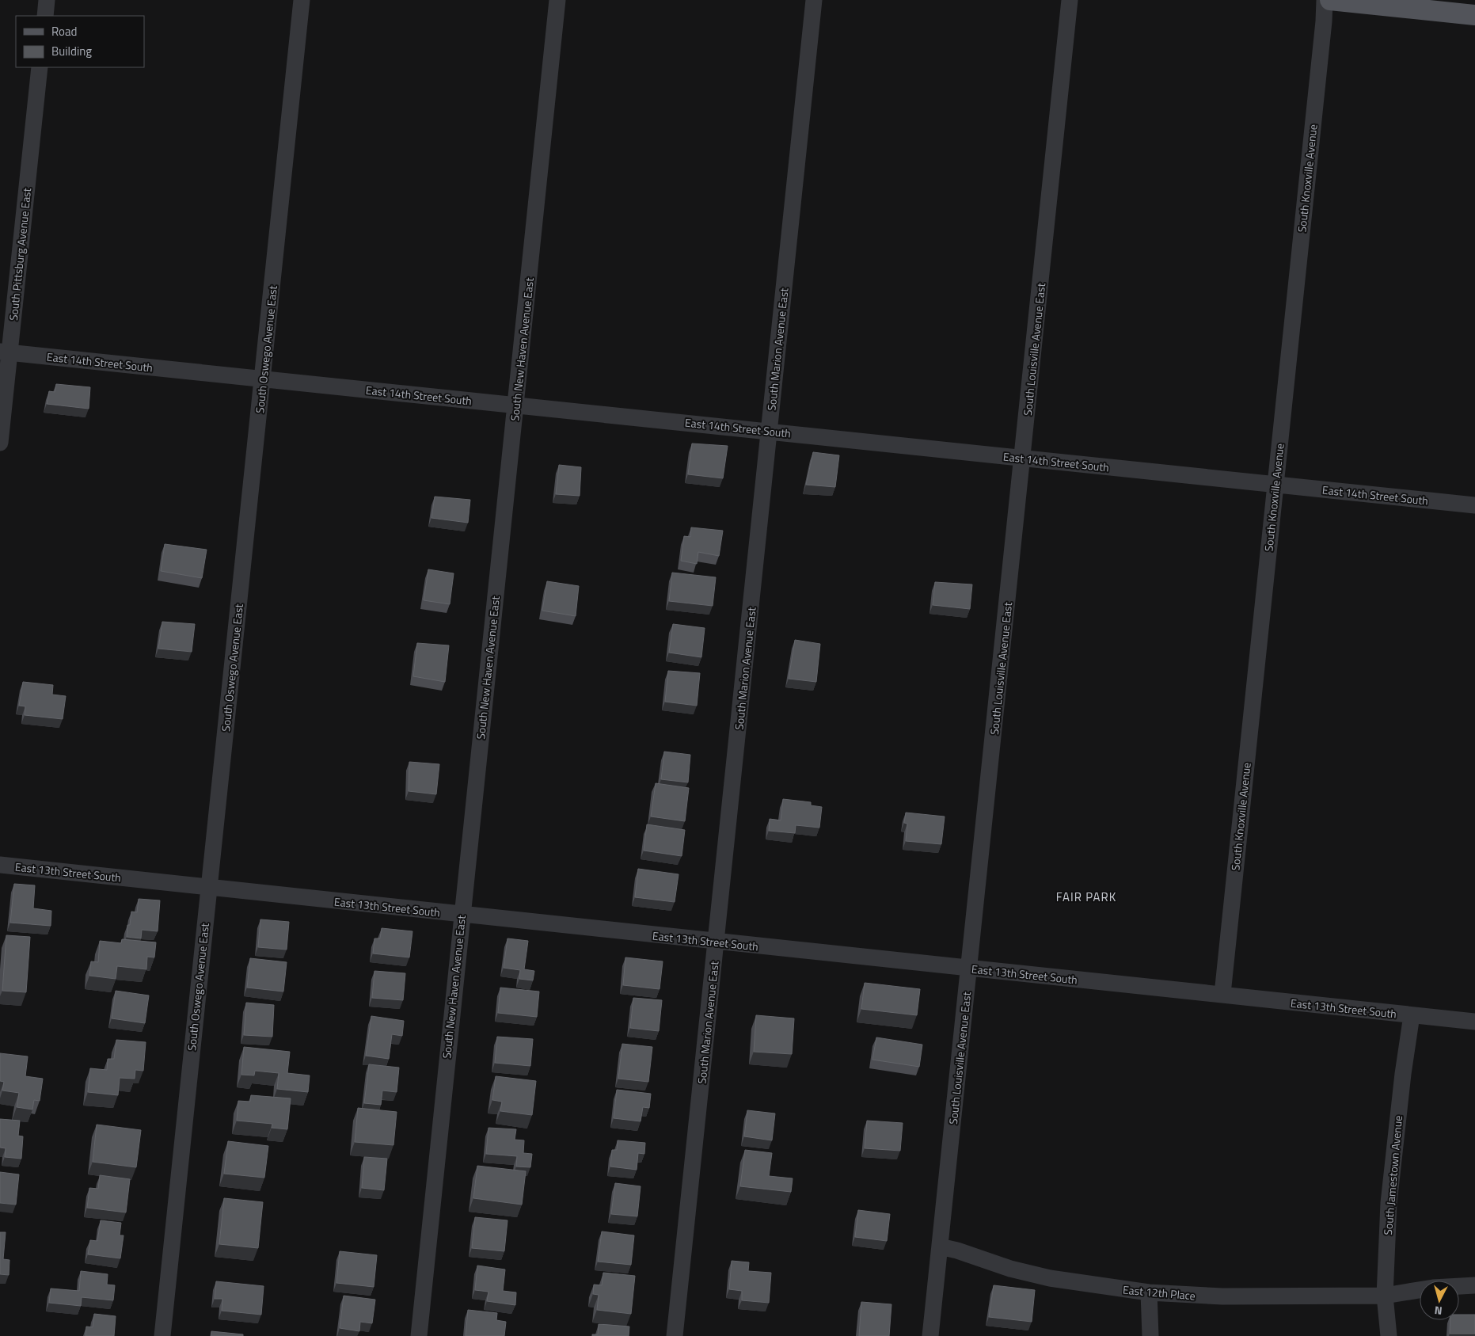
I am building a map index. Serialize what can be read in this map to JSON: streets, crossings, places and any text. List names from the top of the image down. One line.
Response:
{"streets":{"street":["South Knoxville Avenue","South Pittsburg Avenue East","South Oswego Avenue East","South New Haven Avenue East","South Marion Avenue East","South Louisville Avenue East","East 14th Street South","East 13th Street South","South Jamestown Avenue","East 12th Place"]},"crossings":[["South Knoxville Avenue","East 14th Street South"],["South Knoxville Avenue","East 13th Street South"],["South Pittsburg Avenue East","East 14th Street South"],["South Oswego Avenue East","East 14th Street South"],["South Oswego Avenue East","East 13th Street South"],["South New Haven Avenue East","East 14th Street South"],["South New Haven Avenue East","East 13th Street South"],["South Marion Avenue East","East 14th Street South"],["South Marion Avenue East","East 13th Street South"],["South Louisville Avenue East","East 14th Street South"],["South Louisville Avenue East","East 13th Street South"],["South Louisville Avenue East","East 12th Place"],["East 13th Street South","South Jamestown Avenue"],["South Jamestown Avenue","East 12th Place"]],"districts":["FAIR PARK"],"legend":["Road","Building"],"north":"bottom"}
